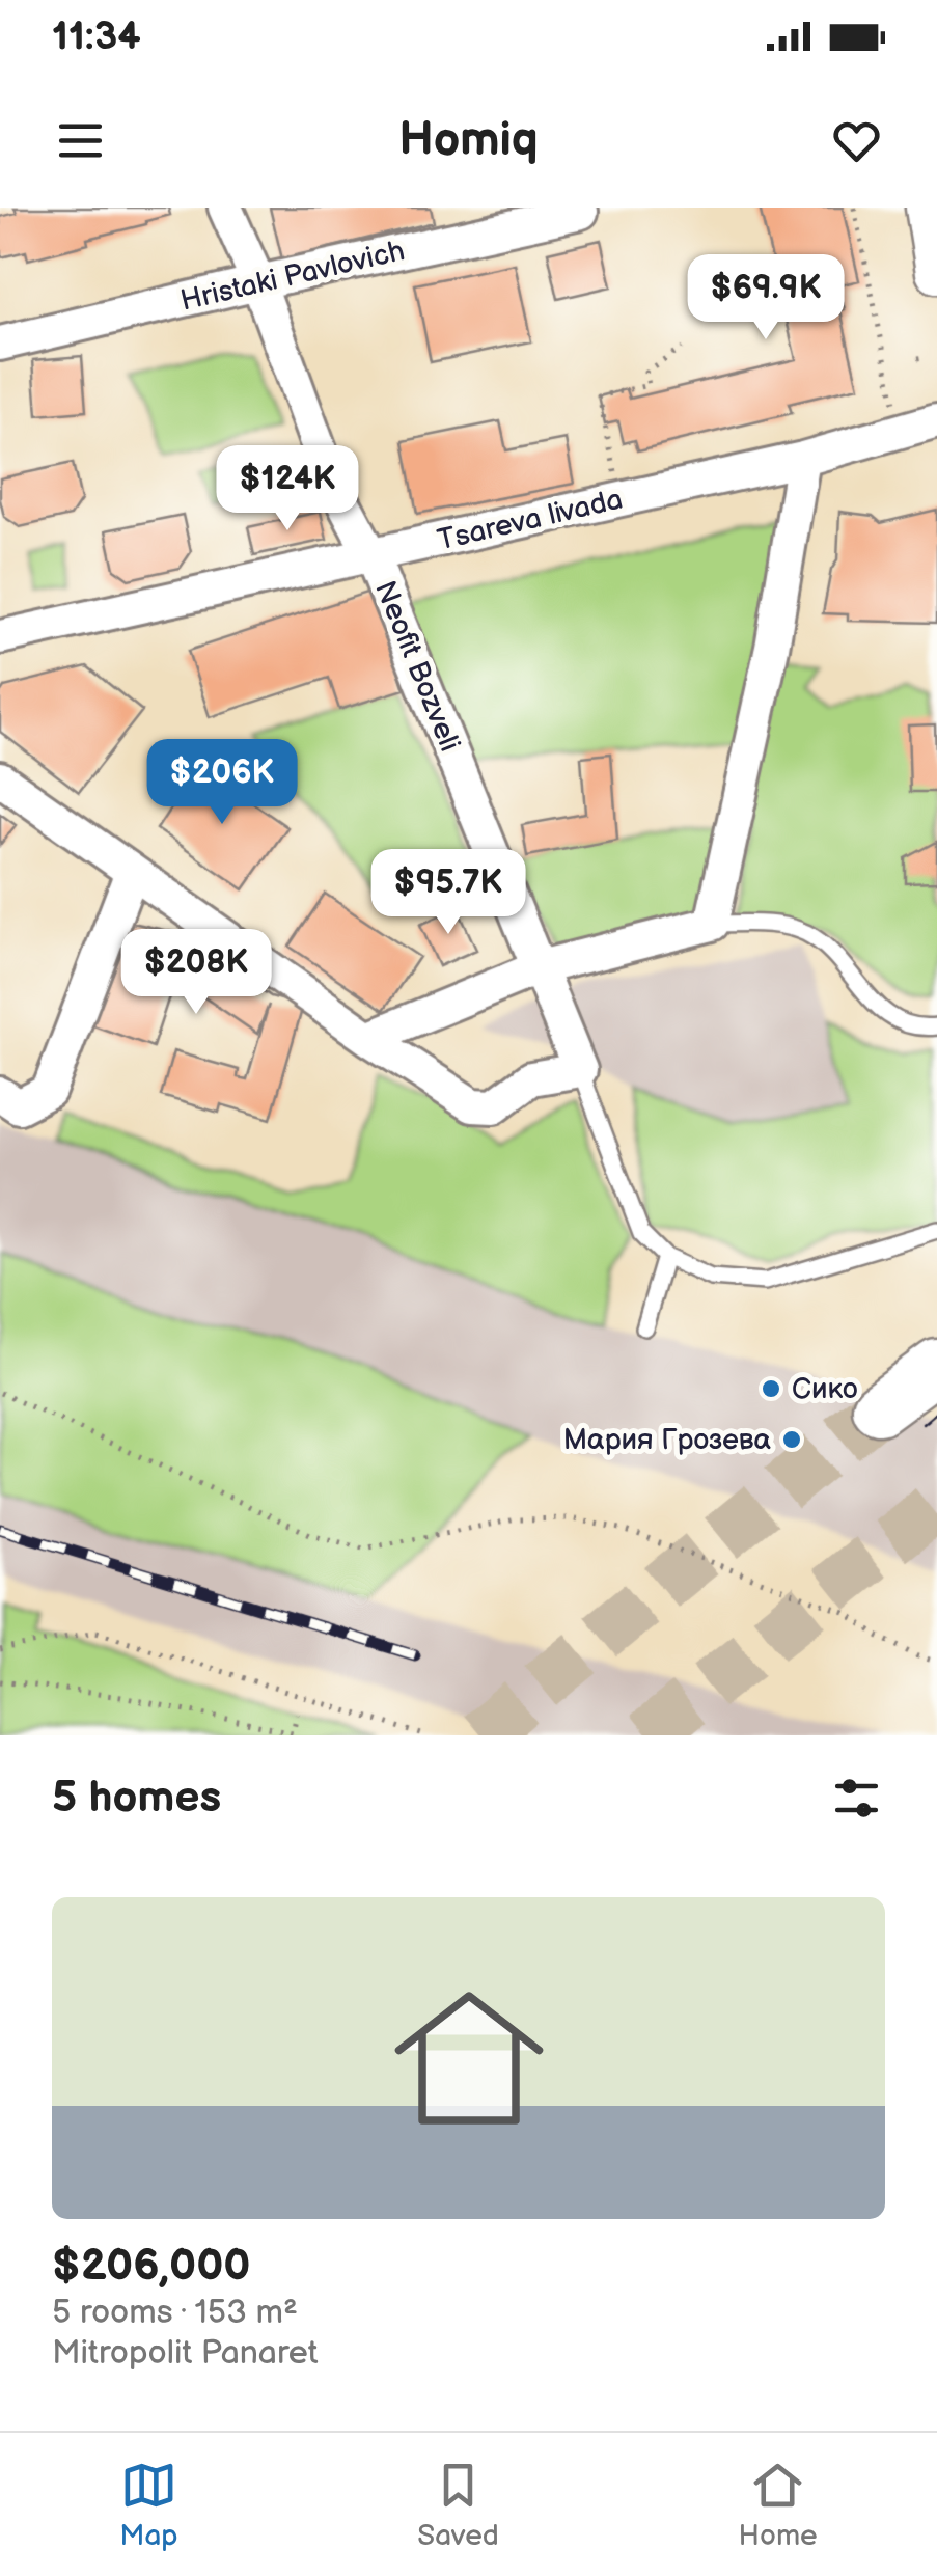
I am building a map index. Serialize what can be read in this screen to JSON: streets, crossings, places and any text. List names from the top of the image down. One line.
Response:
{"streets":{"street":["Hristaki Pavlovich","Tsareva livada","Neofit Bozveli"]},"crossings":[["Hristaki Pavlovich","Neofit Bozveli"],["Tsareva livada","Neofit Bozveli"]],"places":["Сико","Мария Грозева"],"page":{"status":"11:34","header":"Homiq","price":["$69.9K","$124K","$206K","$95.7K","$208K"],"heading":"5 homes","list":[{"name":"$206,000","note":"5 rooms · 153 m² · Mitropolit Panaret"}],"tabs":["Map","Saved","Home"]}}
